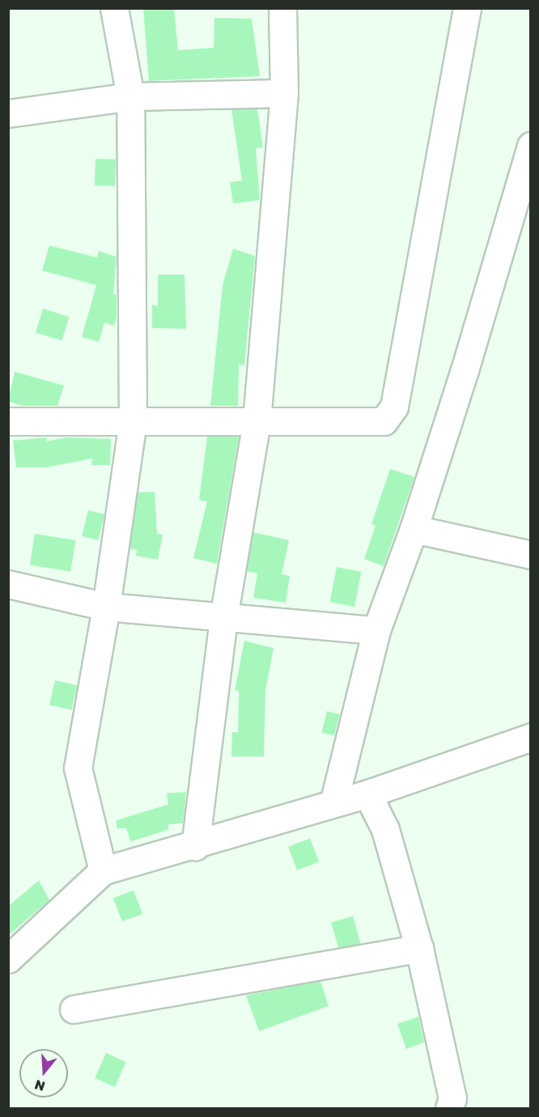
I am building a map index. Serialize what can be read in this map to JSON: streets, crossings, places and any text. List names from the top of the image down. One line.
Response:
{"north":"bottom"}
